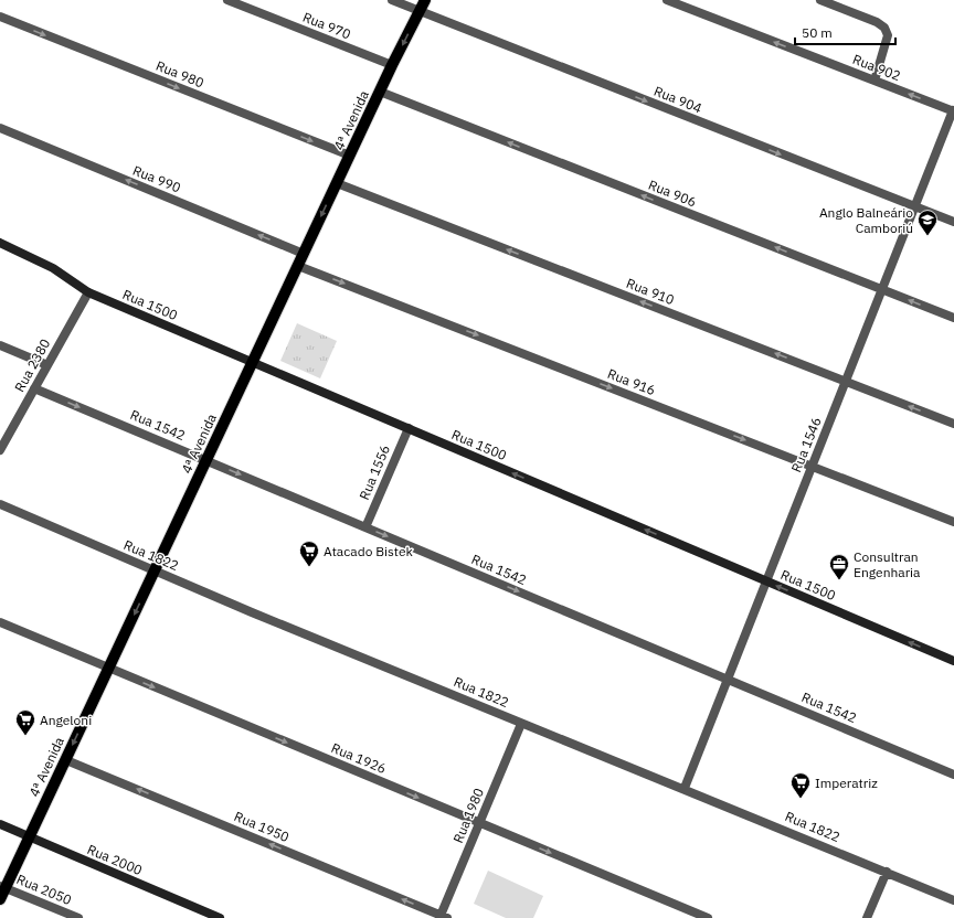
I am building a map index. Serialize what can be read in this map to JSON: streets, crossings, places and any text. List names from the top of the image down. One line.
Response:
{"streets":{"main road":["4ª Avenida"],"street":["Rua 970","Rua 902","Rua 980","Rua 904","Rua 990","Rua 906","Rua 910","Rua 1500","Rua 2380","Rua 916","Rua 1542","Rua 1546","Rua 1556","Rua 1822","Rua 1926","Rua 1980","Rua 1950","Rua 2000","Rua 2050"]},"crossings":[["Rua 970","4ª Avenida"],["Rua 902","Rua 1546"],["Rua 980","4ª Avenida"],["Rua 904","4ª Avenida"],["Rua 904","Rua 1546"],["4ª Avenida","Rua 990"],["4ª Avenida","Rua 906"],["4ª Avenida","Rua 910"],["4ª Avenida","Rua 1500"],["4ª Avenida","Rua 916"],["4ª Avenida","Rua 1542"],["4ª Avenida","Rua 1822"],["4ª Avenida","Rua 1926"],["4ª Avenida","Rua 1950"],["4ª Avenida","Rua 2000"],["4ª Avenida","Rua 2050"],["Rua 906","Rua 1546"],["Rua 910","Rua 1546"],["Rua 1500","Rua 2380"],["Rua 1500","Rua 1546"],["Rua 1500","Rua 1556"],["Rua 2380","Rua 1542"],["Rua 916","Rua 1546"],["Rua 1542","Rua 1546"],["Rua 1542","Rua 1556"],["Rua 1546","Rua 1822"],["Rua 1822","Rua 1980"],["Rua 1926","Rua 1980"],["Rua 1980","Rua 1950"]],"one_way":["Rua 902","Rua 980","Rua 904","Rua 990","Rua 906","Rua 910","Rua 1500","Rua 916","Rua 1542","Rua 1926","Rua 1950"],"places":{"school or university":["Anglo Balneário Camboriú"],"supermarket":["Atacado Bistek","Angeloni","Imperatriz"],"office":["Consultran Engenharia"]},"scale_bar":"50 m"}
